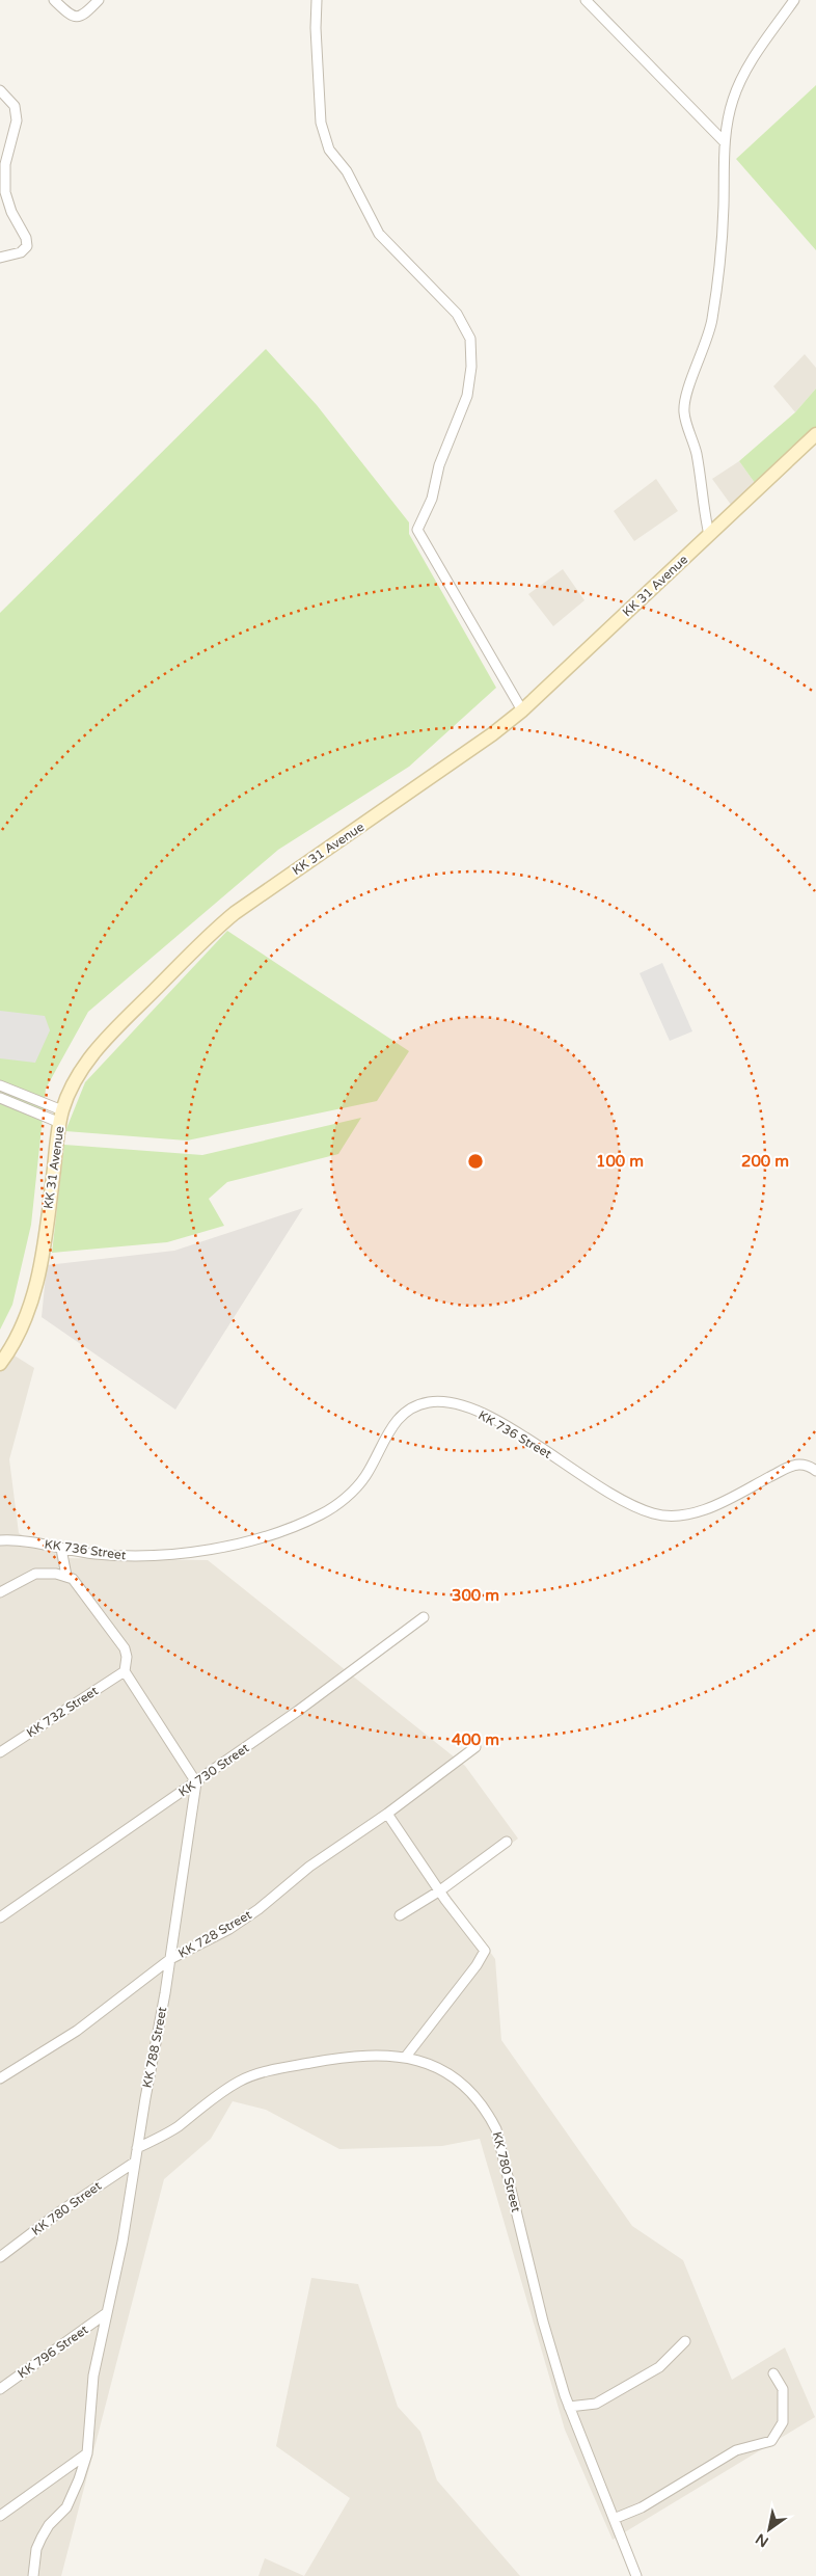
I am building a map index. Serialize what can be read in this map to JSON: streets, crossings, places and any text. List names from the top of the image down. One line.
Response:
{"streets":{"main road":["KK 31 Avenue"],"street":["KK 736 Street","KK 732 Street","KK 730 Street","KK 728 Street","KK 788 Street","KK 780 Street","KK 796 Street"]},"crossings":[["KK 730 Street","KK 788 Street"],["KK 728 Street","KK 788 Street"],["KK 788 Street","KK 780 Street"],["KK 788 Street","KK 796 Street"]],"north":"bottom left","rings":["100 m","200 m","300 m","400 m"]}
